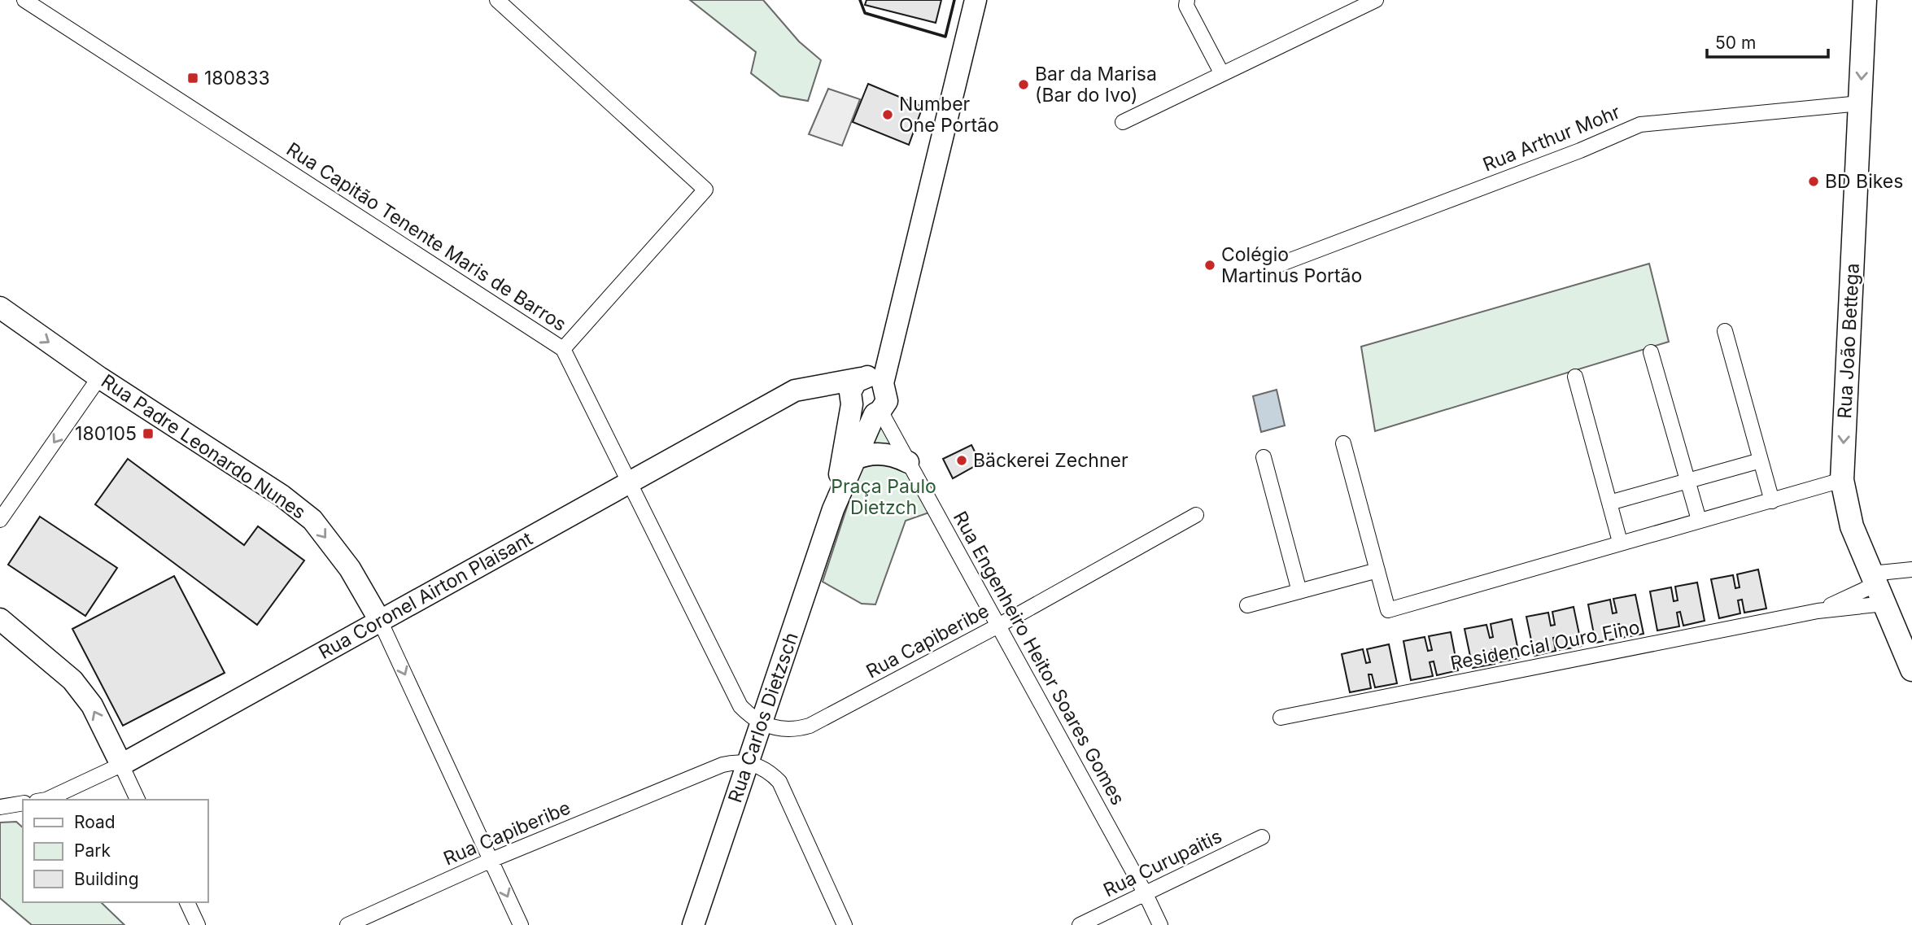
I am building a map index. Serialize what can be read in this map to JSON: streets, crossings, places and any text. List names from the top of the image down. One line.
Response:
{"streets":{"main road":["Rua João Bettega"],"street":["Rua Arthur Mohr","Rua Capitão Tenente Maris de Barros","Rua Padre Leonardo Nunes","Rua Coronel Airton Plaisant","Rua Capiberibe","Residencial Ouro Fino","Rua Engenheiro Heitor Soares Gomes","Rua Carlos Dietzsch","Rua Curupaitis"]},"crossings":[["Rua Arthur Mohr","Rua João Bettega"],["Rua Capitão Tenente Maris de Barros","Rua Coronel Airton Plaisant"],["Rua Capitão Tenente Maris de Barros","Rua Capiberibe"],["Rua Capitão Tenente Maris de Barros","Rua Carlos Dietzsch"],["Rua João Bettega","Residencial Ouro Fino"],["Rua Padre Leonardo Nunes","Rua Coronel Airton Plaisant"],["Rua Padre Leonardo Nunes","Rua Capiberibe"],["Rua Coronel Airton Plaisant","Rua Engenheiro Heitor Soares Gomes"],["Rua Coronel Airton Plaisant","Rua Carlos Dietzsch"],["Rua Capiberibe","Rua Engenheiro Heitor Soares Gomes"],["Rua Capiberibe","Rua Carlos Dietzsch"],["Rua Engenheiro Heitor Soares Gomes","Rua Carlos Dietzsch"],["Rua Engenheiro Heitor Soares Gomes","Rua Curupaitis"]],"one_way":["Rua João Bettega","Rua Padre Leonardo Nunes"],"parks":["Praça Paulo Dietzch"],"places":{"transit":["180833","180105"],"other":["Bar da Marisa (Bar do Ivo)","Number One Portão","BD Bikes","Colégio Martinus Portão","Bäckerei Zechner"]},"legend":["Road","Park","Building"],"scale_bar":"50 m"}
